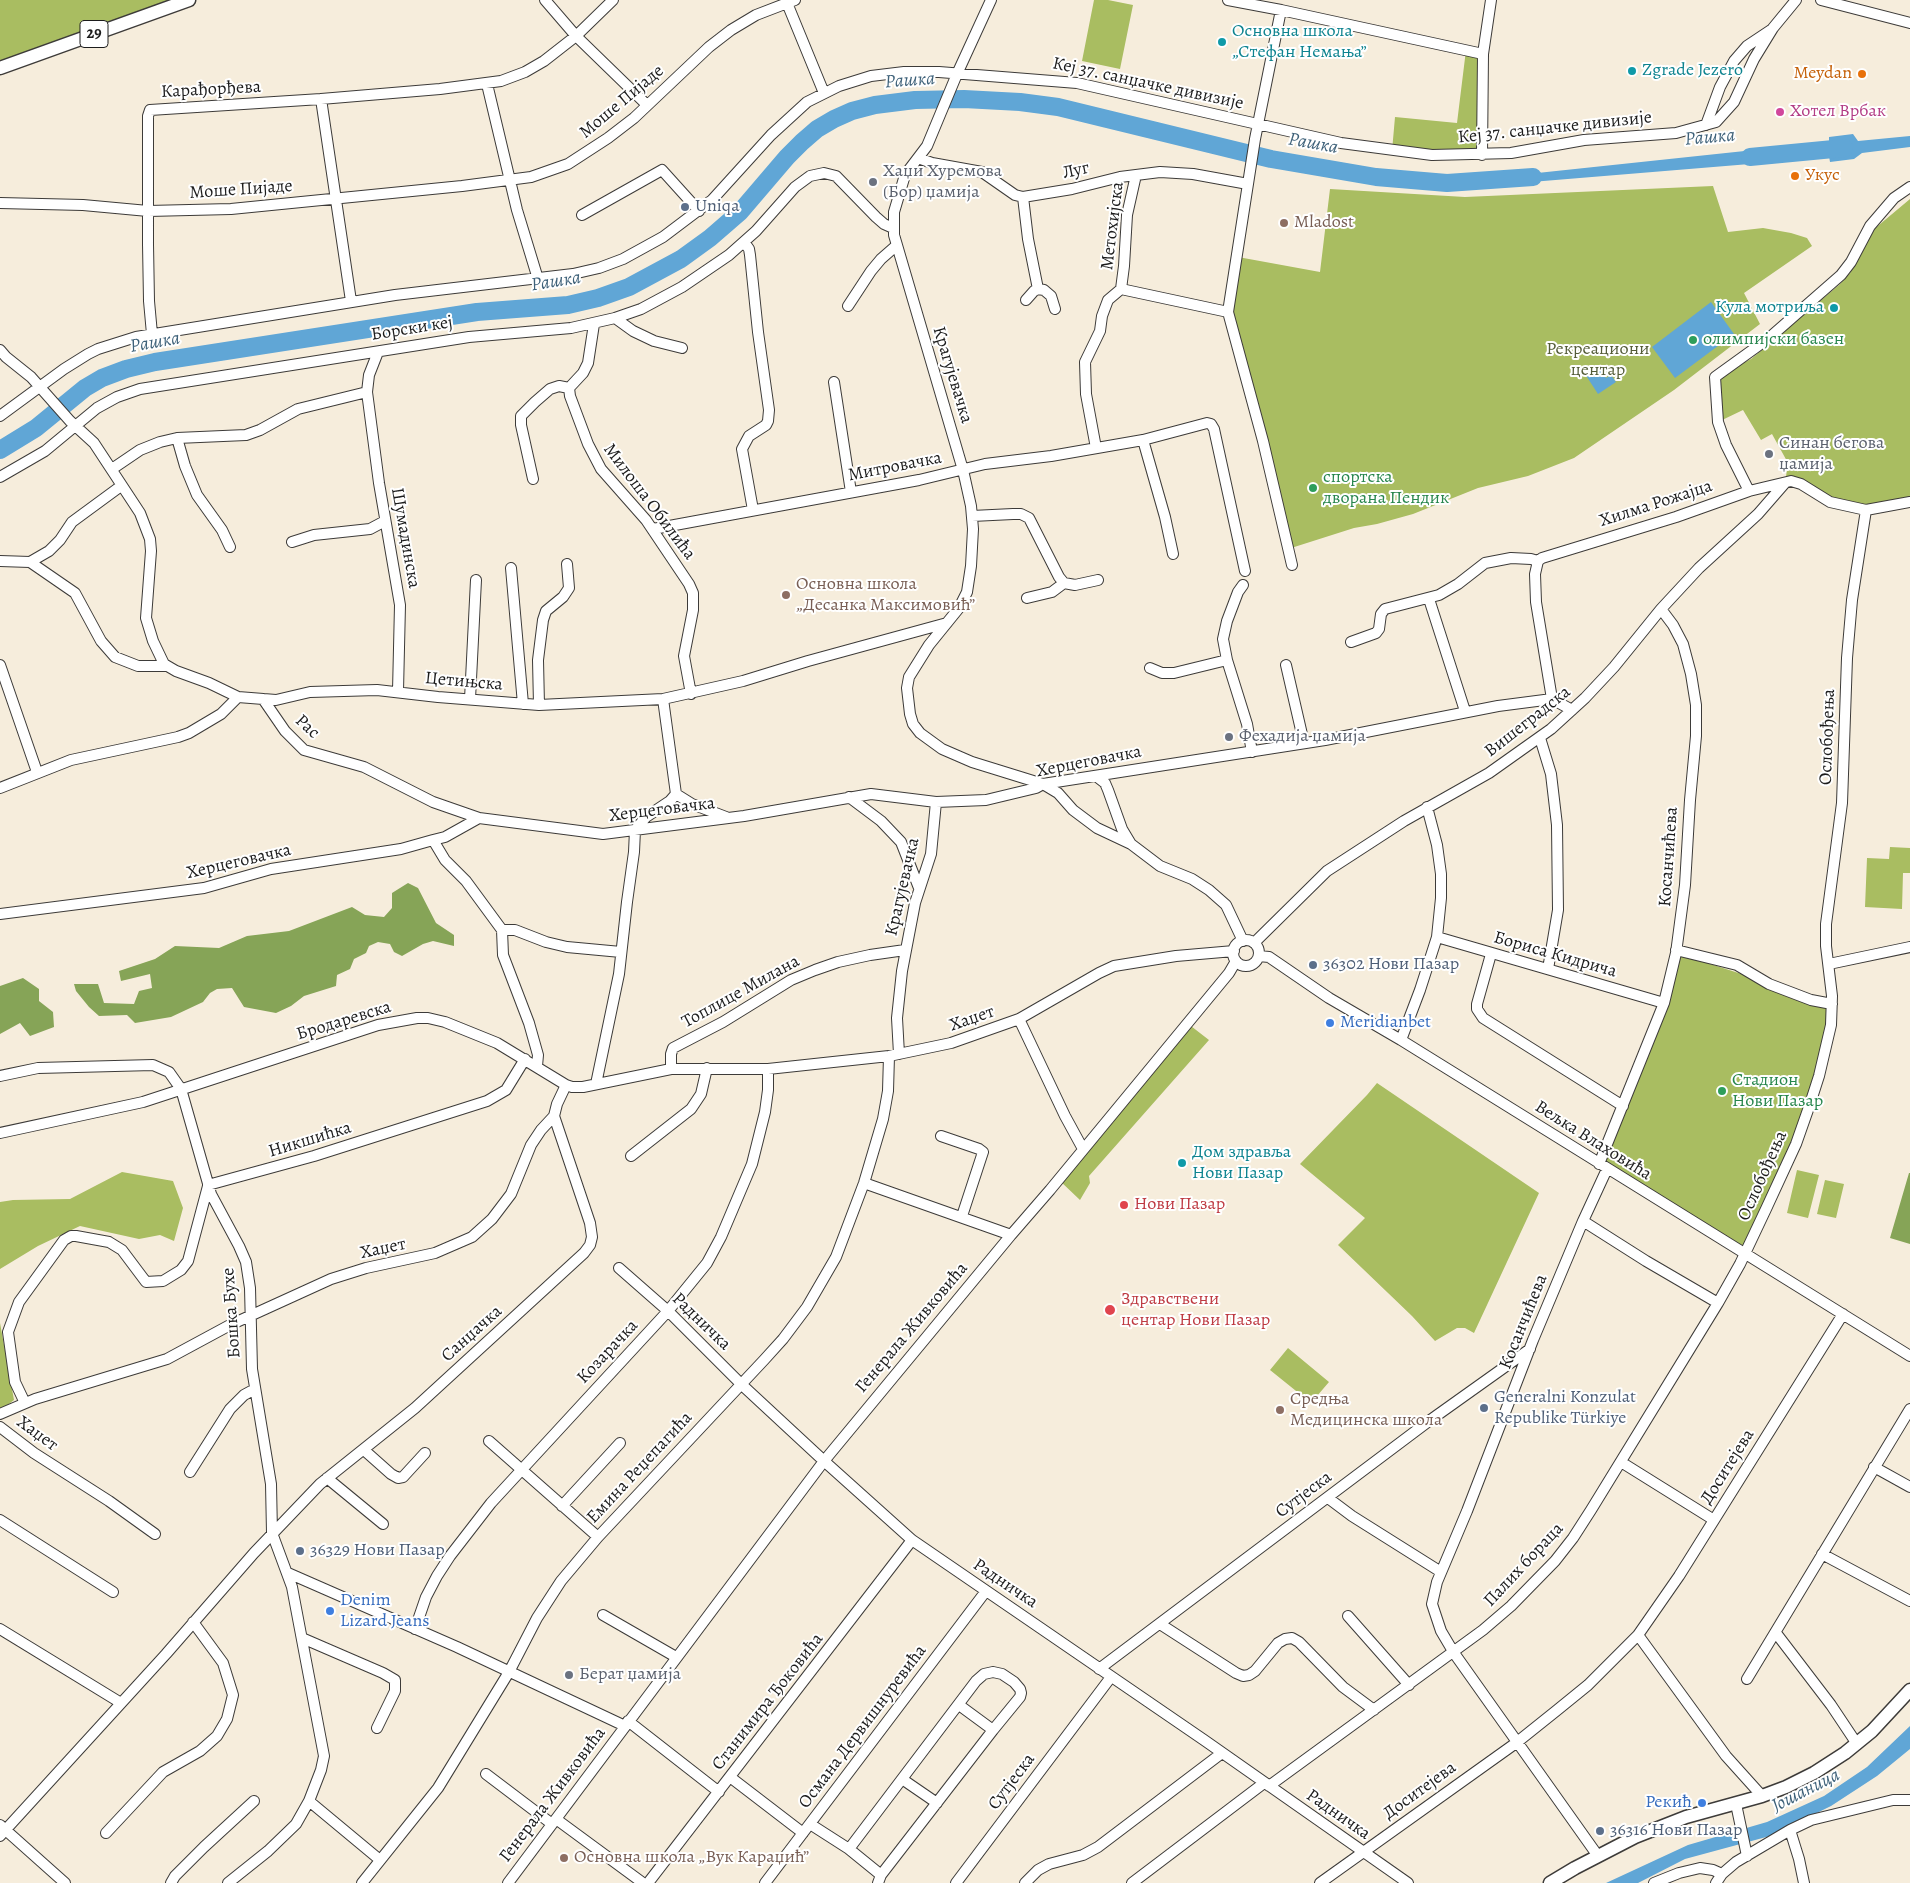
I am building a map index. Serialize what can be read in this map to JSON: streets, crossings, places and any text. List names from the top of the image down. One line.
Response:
{"streets":{"main road":["29"],"street":["Кеј 37. санџачке дивизије","Карађорђева","Моше Пијаде","Луг","Метохијска","Борски кеј","Крагујевачка","Митровачка","Милоша Обилића","Хилма Рожајца","Шумадинска","Цетињска","Вишеградска","Рас","Ослобођења","Херцеговачка","Косанчићева","Бориса Кидрича","Топлице Милана","Хаџет","Бродаревска","Никшићка","Вељка Влаховића","Бошка Бухе","Радничка","Генерала Живковића","Санџачка","Козарачка","Доситејева","Емина Реџепагића","Сутјеска","Палих бораца","Станимира Ђоковића","Османа Дервишнуревића"]},"crossings":[["Кеј 37. санџачке дивизије","Крагујевачка"],["Карађорђева","Моше Пијаде"],["Луг","Метохијска"],["Метохијска","Митровачка"],["Борски кеј","Крагујевачка"],["Борски кеј","Шумадинска"],["Крагујевачка","Митровачка"],["Крагујевачка","Цетињска"],["Крагујевачка","Херцеговачка"],["Крагујевачка","Топлице Милана"],["Крагујевачка","Емина Реџепагића"],["Митровачка","Милоша Обилића"],["Милоша Обилића","Цетињска"],["Хилма Рожајца","Вишеградска"],["Шумадинска","Цетињска"],["Цетињска","Рас"],["Вишеградска","Косанчићева"],["Вишеградска","Хаџет"],["Вишеградска","Вељка Влаховића"],["Вишеградска","Генерала Живковића"],["Рас","Херцеговачка"],["Ослобођења","Вељка Влаховића"],["Ослобођења","Палих бораца"],["Косанчићева","Бориса Кидрича"],["Косанчићева","Вељка Влаховића"],["Косанчићева","Сутјеска"],["Косанчићева","Палих бораца"],["Топлице Милана","Хаџет"],["Топлице Милана","Емина Реџепагића"],["Хаџет","Бродаревска"],["Хаџет","Вељка Влаховића"],["Хаџет","Бошка Бухе"],["Хаџет","Генерала Живковића"],["Хаџет","Санџачка"],["Хаџет","Козарачка"],["Хаџет","Емина Реџепагића"],["Бродаревска","Никшићка"],["Никшићка","Бошка Бухе"],["Вељка Влаховића","Генерала Живковића"],["Вељка Влаховића","Доситејева"],["Вељка Влаховића","Палих бораца"],["Бошка Бухе","Санџачка"],["Радничка","Генерала Живковића"],["Радничка","Козарачка"],["Радничка","Доситејева"],["Радничка","Емина Реџепагића"],["Радничка","Сутјеска"],["Радничка","Палих бораца"],["Радничка","Станимира Ђоковића"],["Радничка","Османа Дервишнуревића"],["Генерала Живковића","Козарачка"],["Генерала Живковића","Емина Реџепагића"]],"water":["Рашка","Јошаница"],"parks":["Рекреациони центар"],"places":["Основна школа „Стефан Немања”","Zgrade Jezero","Meydan","Хотел Врбак","Укус","Хаџи Хуремова (Бор) џамија","Uniqa","Mladost","Кула мотриља","олимпијски базен","Синан бегова џамија","спортска дворана Пендик","Основна школа „Десанка Максимовић”","Фехадија џамија","36302 Нови Пазар","Meridianbet","Стадион Нови Пазар","Дом здравља Нови Пазар","Нови Пазар","Здравствени центар Нови Пазар","Generalni Konzulat Republike Türkiye","Средња Медицинска школа","36329 Нови Пазар","Denim Lizard Jeans","Берат џамија","Рекић","36316 Нови Пазар","Основна школа „Вук Караџић”"]}
